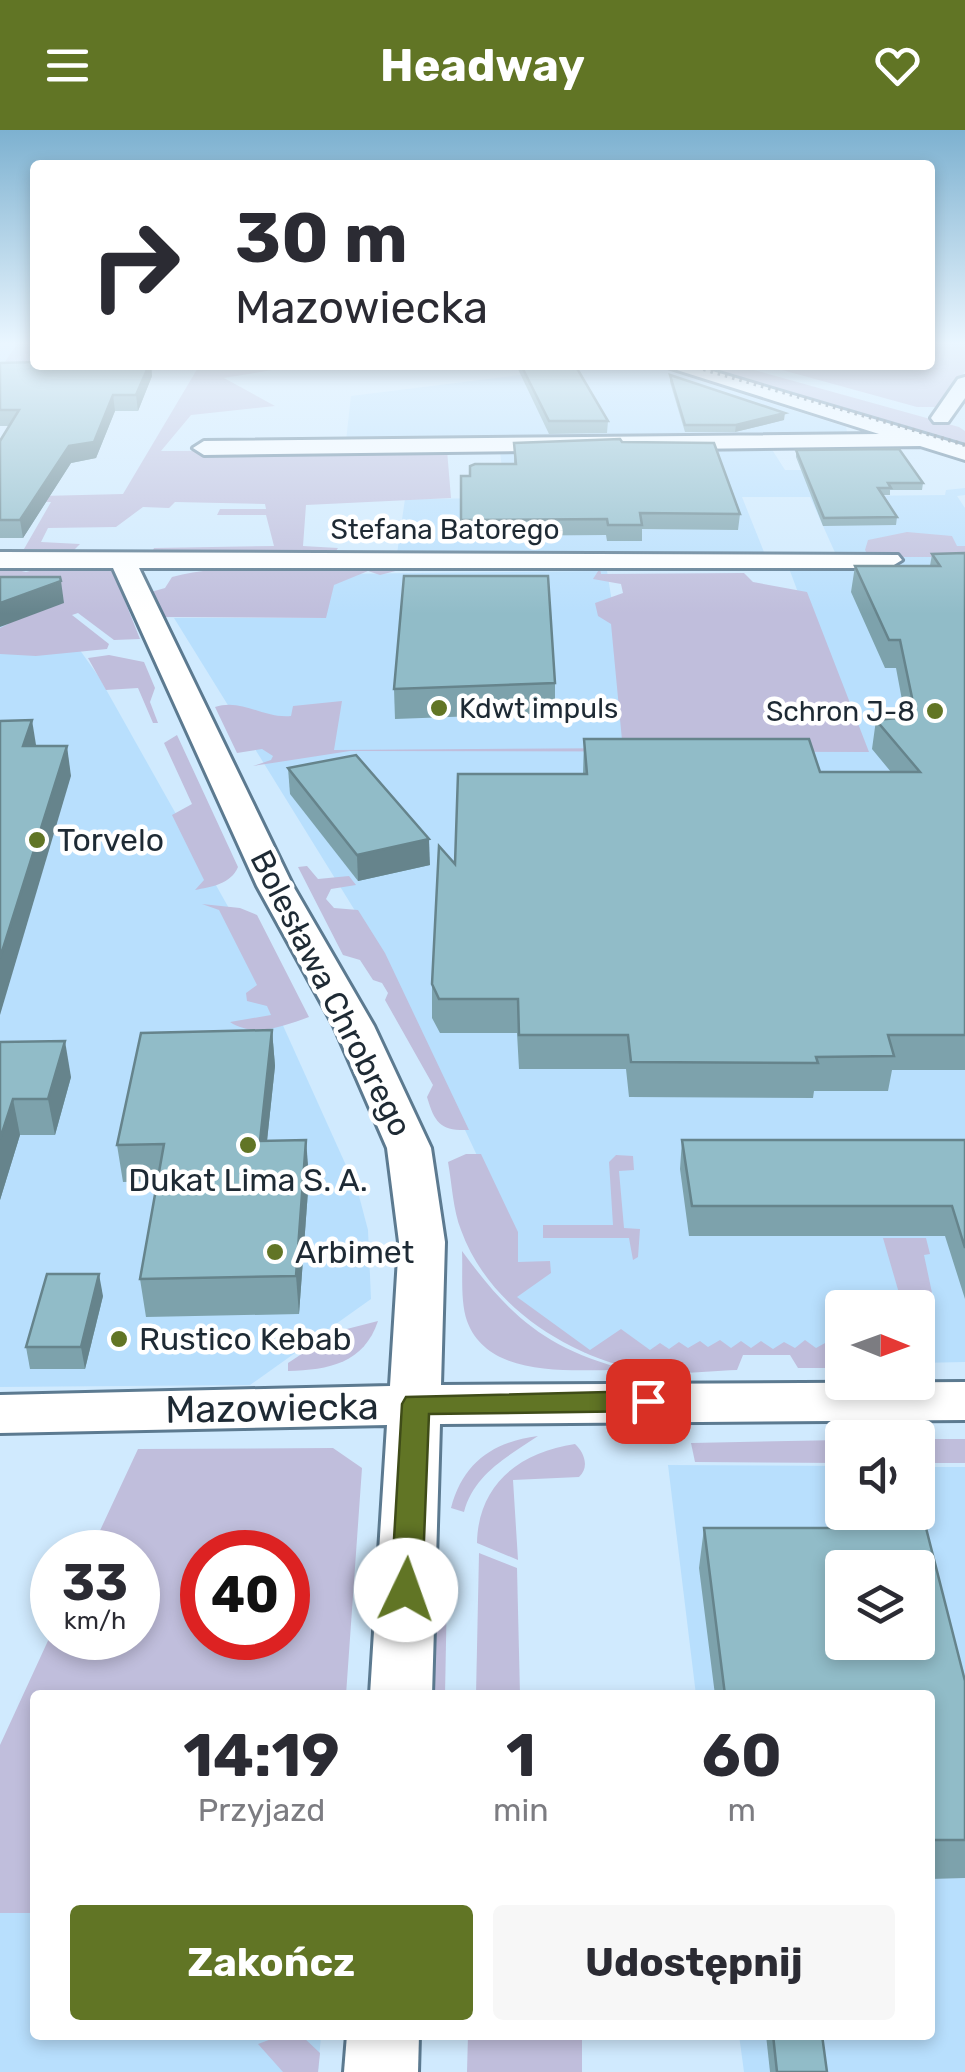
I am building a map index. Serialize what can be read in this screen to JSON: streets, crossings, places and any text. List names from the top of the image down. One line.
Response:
{"streets":{"street":["Stefana Batorego","Bolesława Chrobrego","Mazowiecka"]},"crossings":[["Stefana Batorego","Bolesława Chrobrego"],["Bolesława Chrobrego","Mazowiecka"]],"places":["Kdwt impuls","Schron J-8","Torvelo","Dukat Lima S. A.","Arbimet","Rustico Kebab"],"north":"right","page":{"header":"Headway","turn":["30 m","Mazowiecka"],"speed":"33 km/h","limit":"40","eta":["14:19","Przyjazd","1","min","60","m"],"buttons":["Zakończ","Udostępnij"]}}
